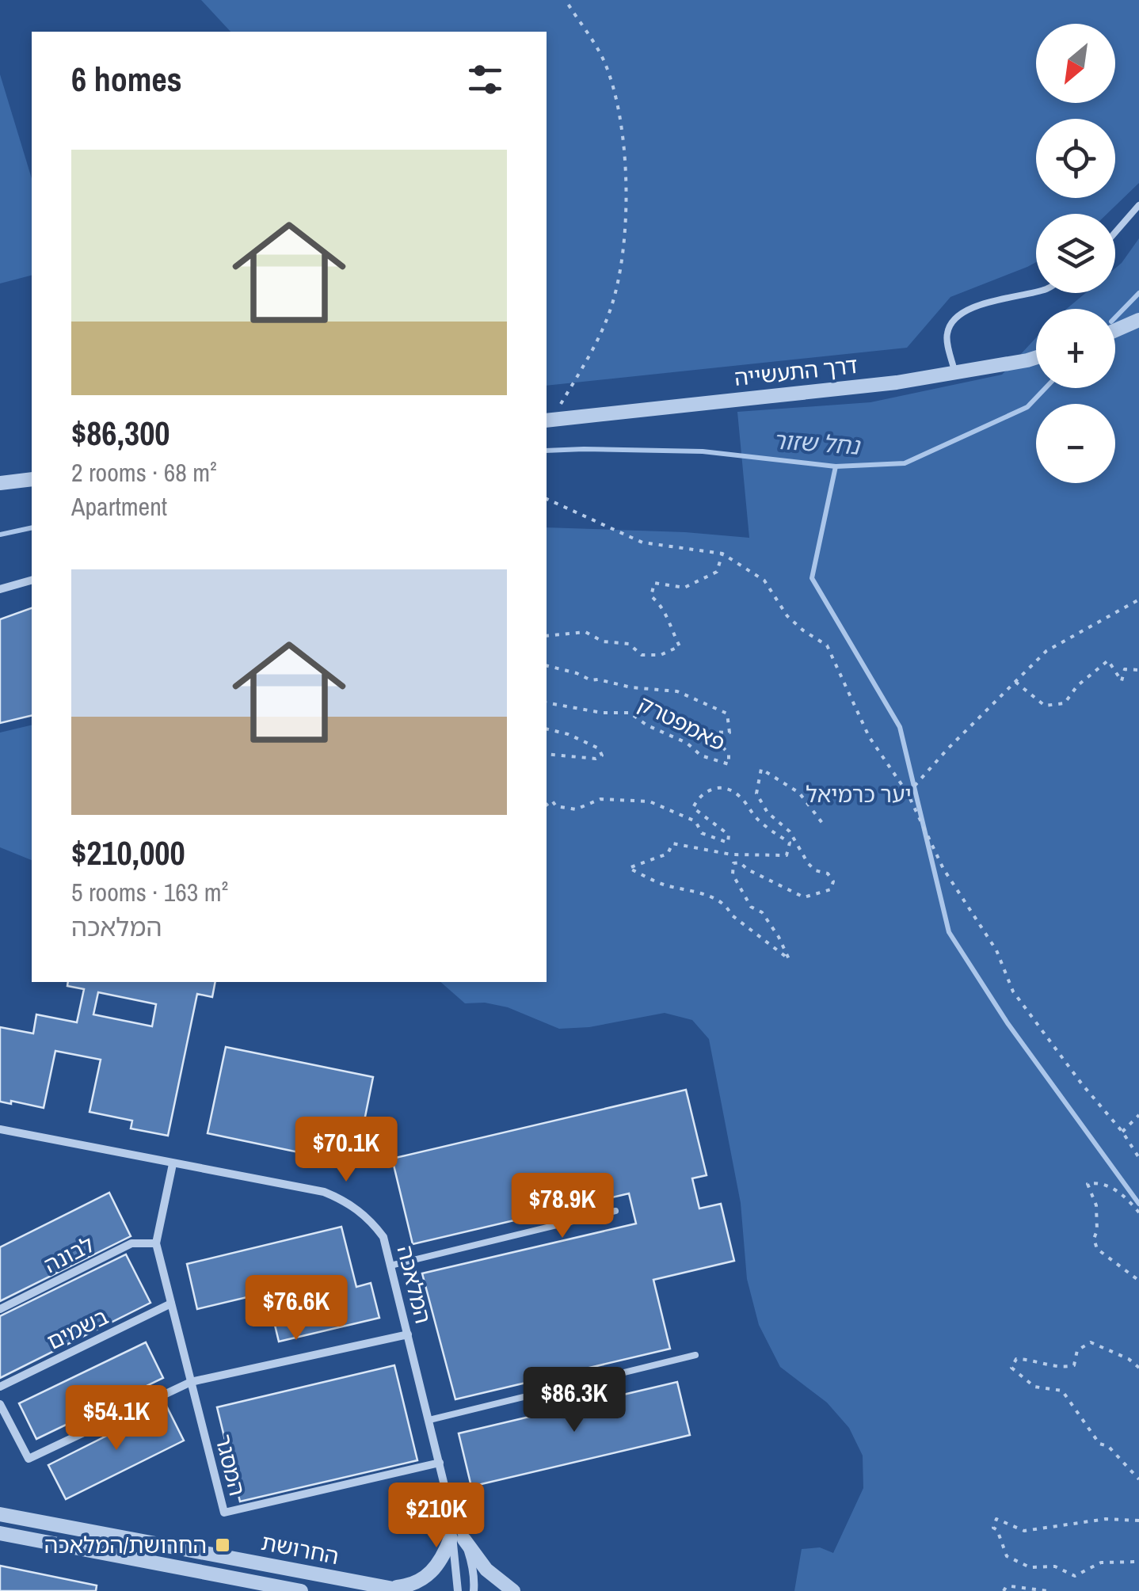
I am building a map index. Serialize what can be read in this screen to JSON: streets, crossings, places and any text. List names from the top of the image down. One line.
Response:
{"streets":{"street":["דרך התעשייה","לבונה","המלאכה","בשמים","המסגר","החרושת"],"path":["פאמפטרק"]},"crossings":[["לבונה","המסגר"],["המלאכה","המסגר"],["בשמים","המסגר"]],"water":["נחל שזור"],"parks":["יער כרמיאל"],"places":{"transit":["החרושת/המלאכה"]},"north":"bottom left","page":{"map_buttons":["+","−"],"heading":"6 homes","list":[{"name":"$86,300","note":"2 rooms · 68 m² · Apartment"},{"name":"$210,000","note":"5 rooms · 163 m² · המלאכה"}],"price":["$70.1K","$78.9K","$76.6K","$86.3K","$54.1K","$210K"]}}
